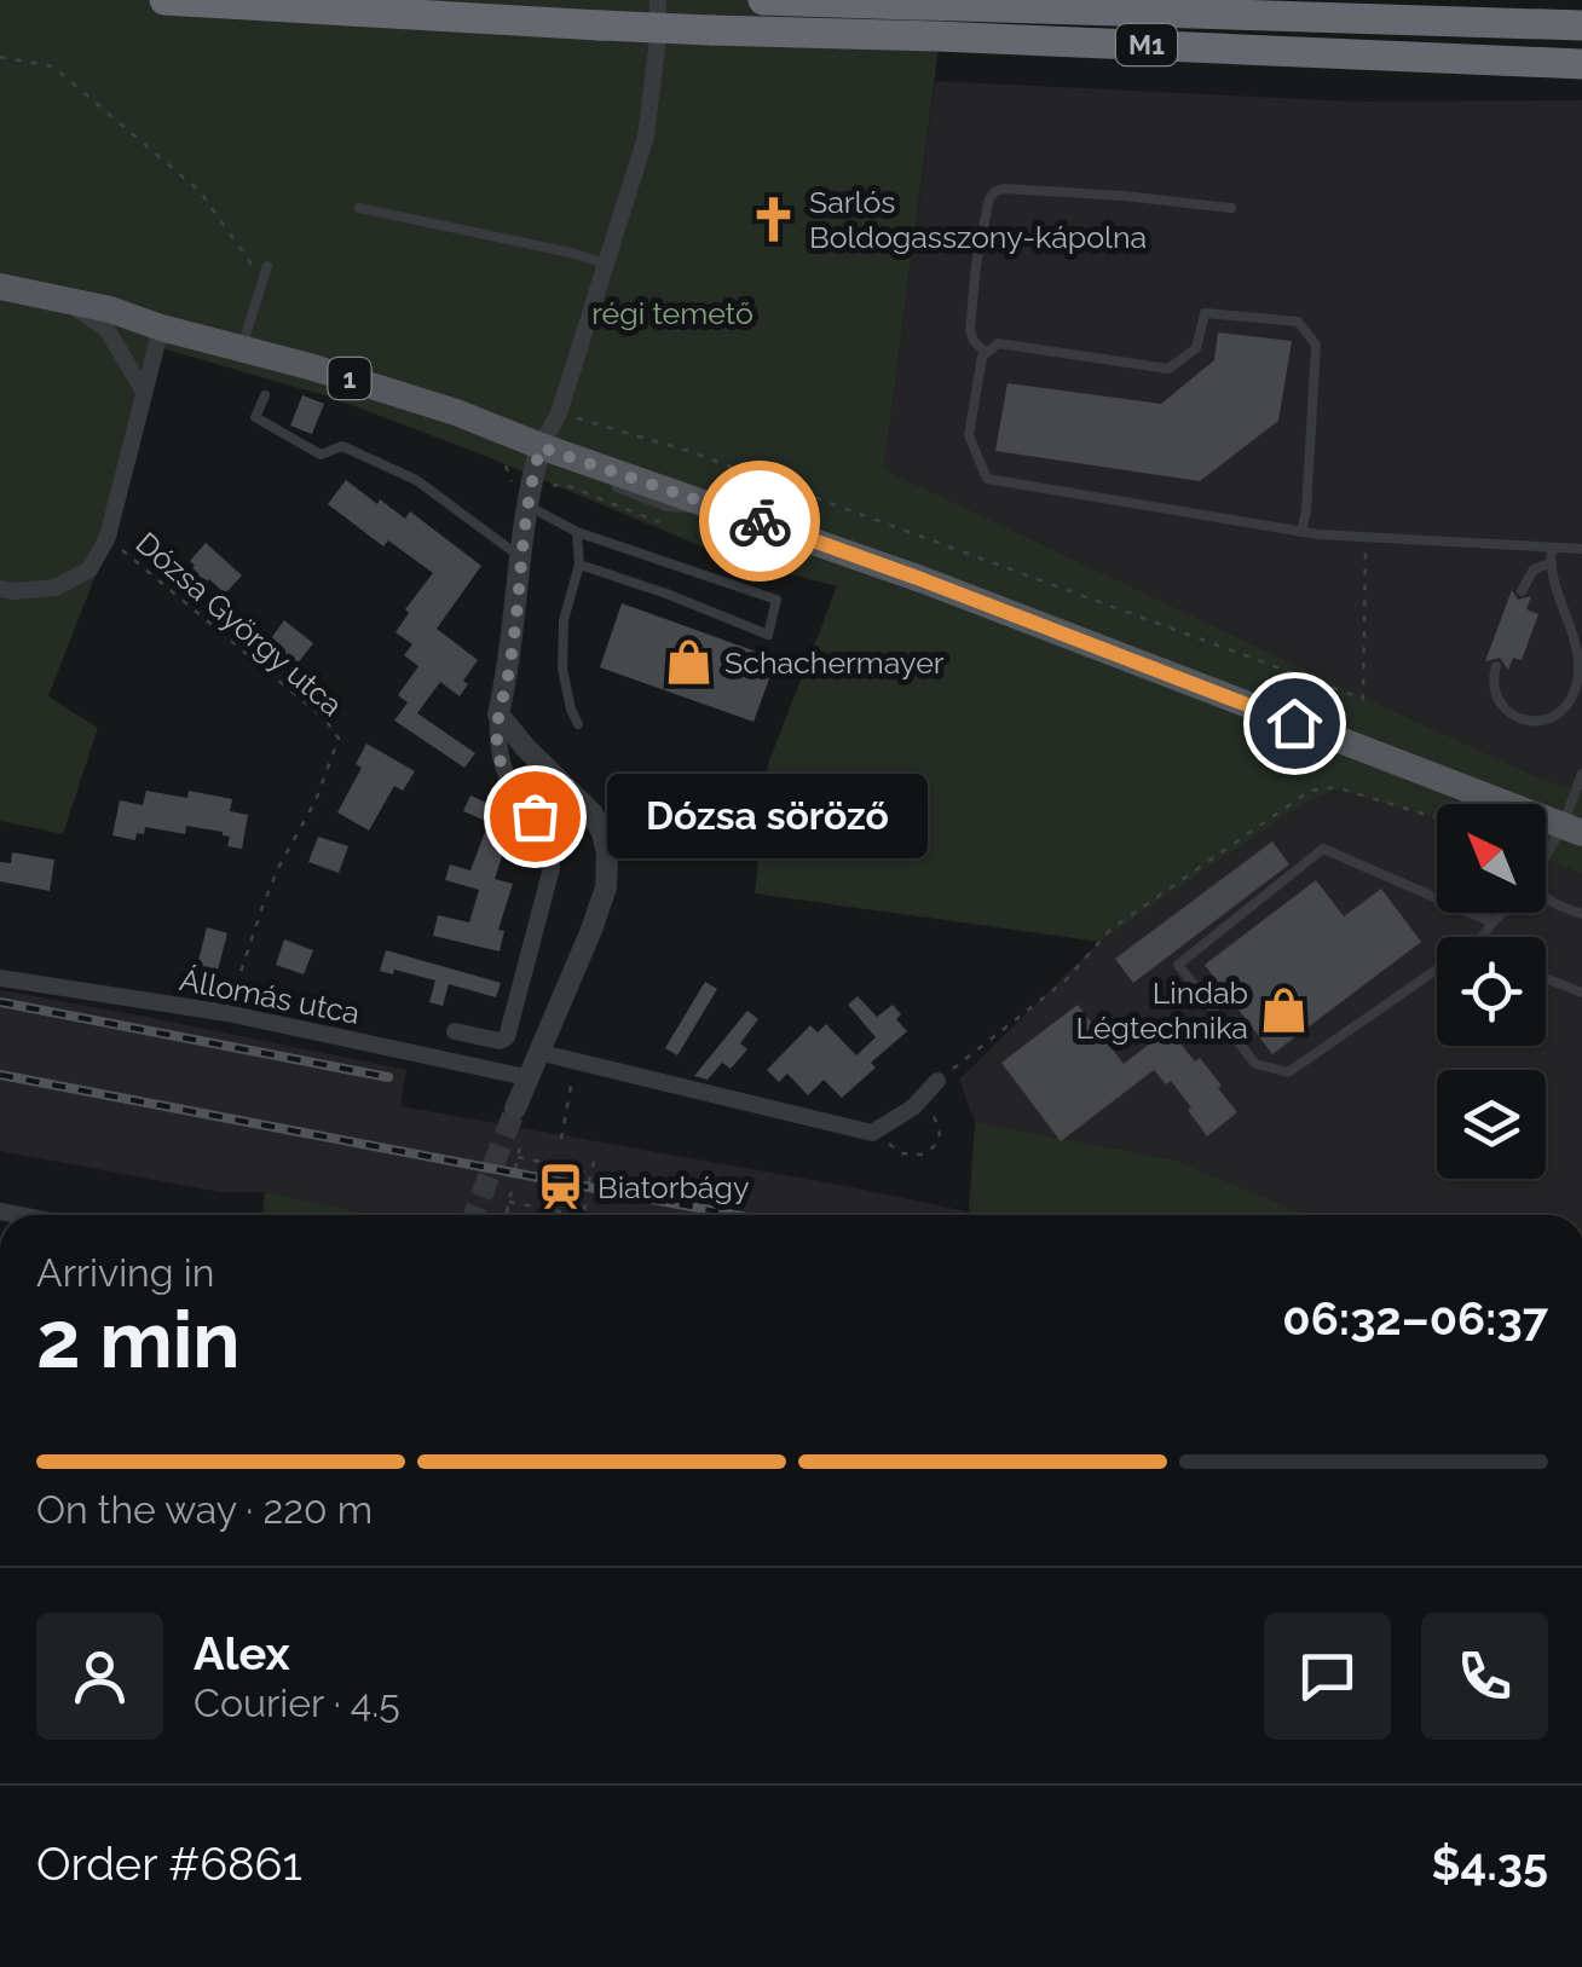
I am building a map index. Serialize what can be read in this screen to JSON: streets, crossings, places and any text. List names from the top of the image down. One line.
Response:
{"streets":{"highway":["M1"],"main road":["1"],"street":["Állomás utca"],"path":["Dózsa György utca"]},"crossings":[["Dózsa György utca","Állomás utca"]],"parks":["régi temető"],"places":{"church":["Sarlós Boldogasszony-kápolna"],"shop":["Schachermayer","Lindab Légtechnika"],"other":["Dózsa söröző"],"station":["Biatorbágy"]},"north":"top left","page":{"bubble":"Dózsa söröző","heading":["2 min","Arriving in","06:32–06:37"],"panel":["Alex","Courier · 4.5","Order #6861","$4.35"],"bar":"On the way · 220 m"}}
